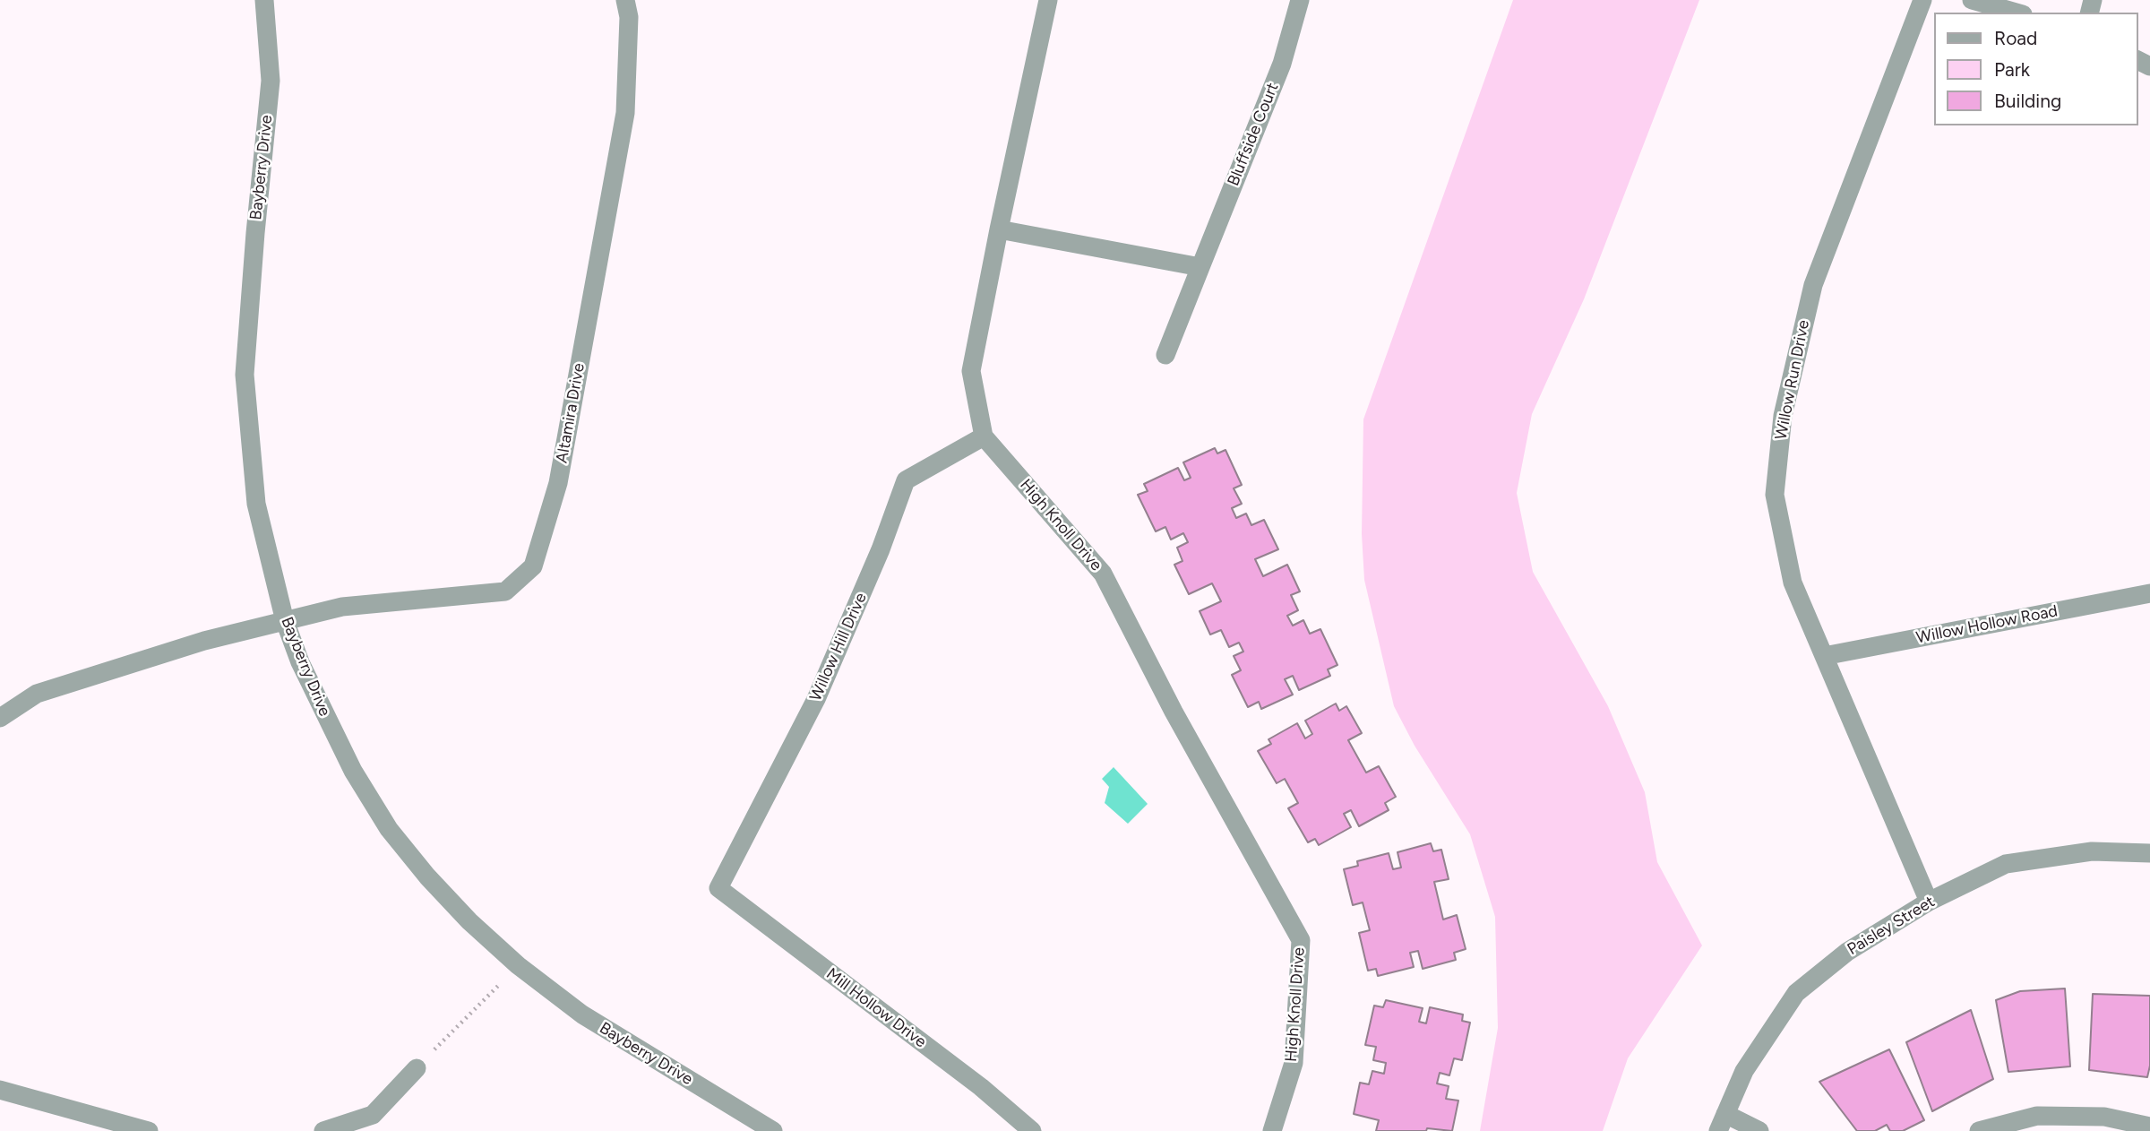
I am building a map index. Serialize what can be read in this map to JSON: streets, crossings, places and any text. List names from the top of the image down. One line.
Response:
{"streets":{"street":["Bluffside Court","Bayberry Drive","Willow Run Drive","Altamira Drive","High Knoll Drive","Willow Hollow Road","Willow Hill Drive","Paisley Street","Mill Hollow Drive"]},"crossings":[["Bayberry Drive","Altamira Drive"],["Willow Run Drive","Willow Hollow Road"],["Willow Run Drive","Paisley Street"],["High Knoll Drive","Willow Hill Drive"],["Willow Hill Drive","Mill Hollow Drive"]],"legend":["Road","Park","Building"]}
